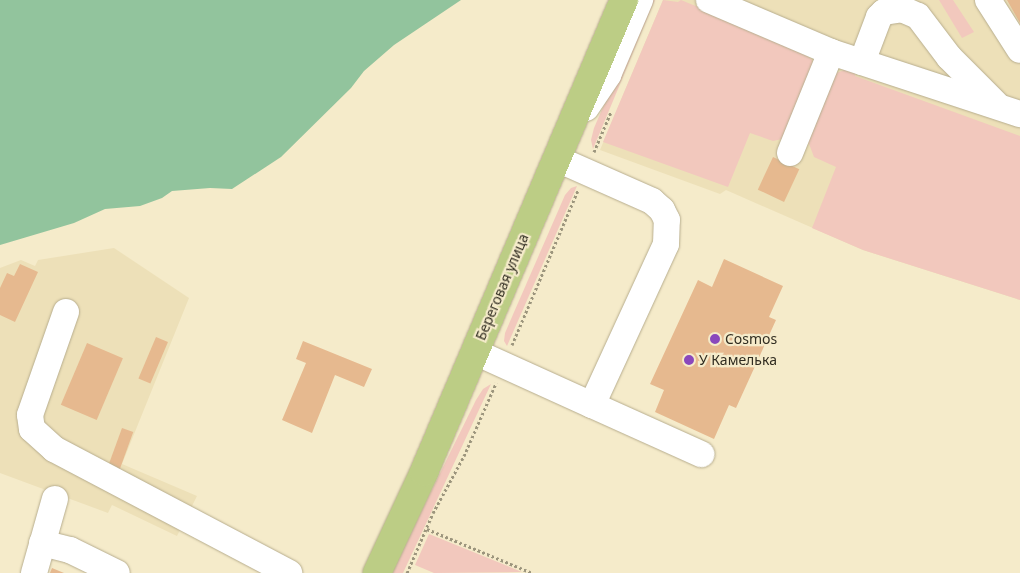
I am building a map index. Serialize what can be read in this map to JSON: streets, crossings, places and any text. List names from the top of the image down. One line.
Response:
{"streets":{"main road":["Береговая улица"]},"places":["Cosmos","У Камелька"]}
